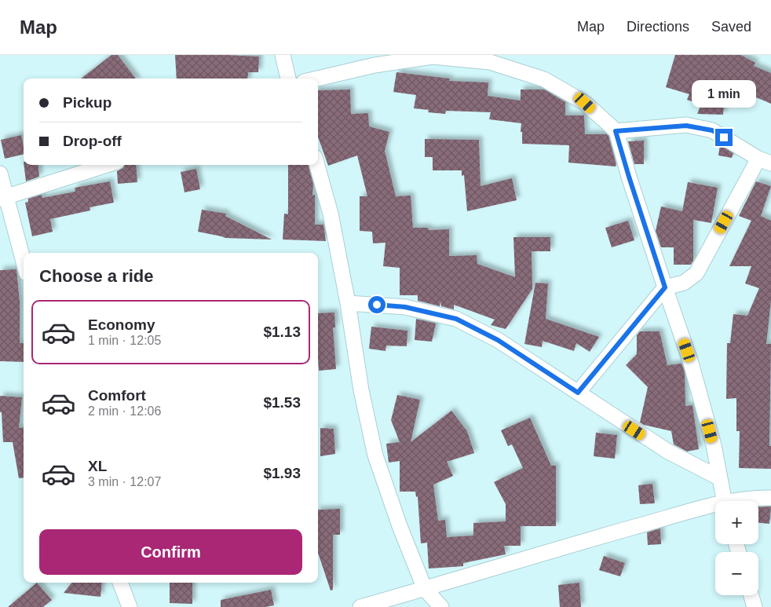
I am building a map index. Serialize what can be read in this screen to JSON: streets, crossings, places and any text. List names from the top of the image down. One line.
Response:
{"page":{"header":"Map","nav":["Map","Directions","Saved"],"banner":["Pickup","Drop-off"],"bubble":"1 min","heading":"Choose a ride","list":[{"name":"Economy","note":"1 min · 12:05","value":"$1.13"},{"name":"Comfort","note":"2 min · 12:06","value":"$1.53"},{"name":"XL","note":"3 min · 12:07","value":"$1.93"}],"map_buttons":["+","−"],"buttons":"Confirm"}}
